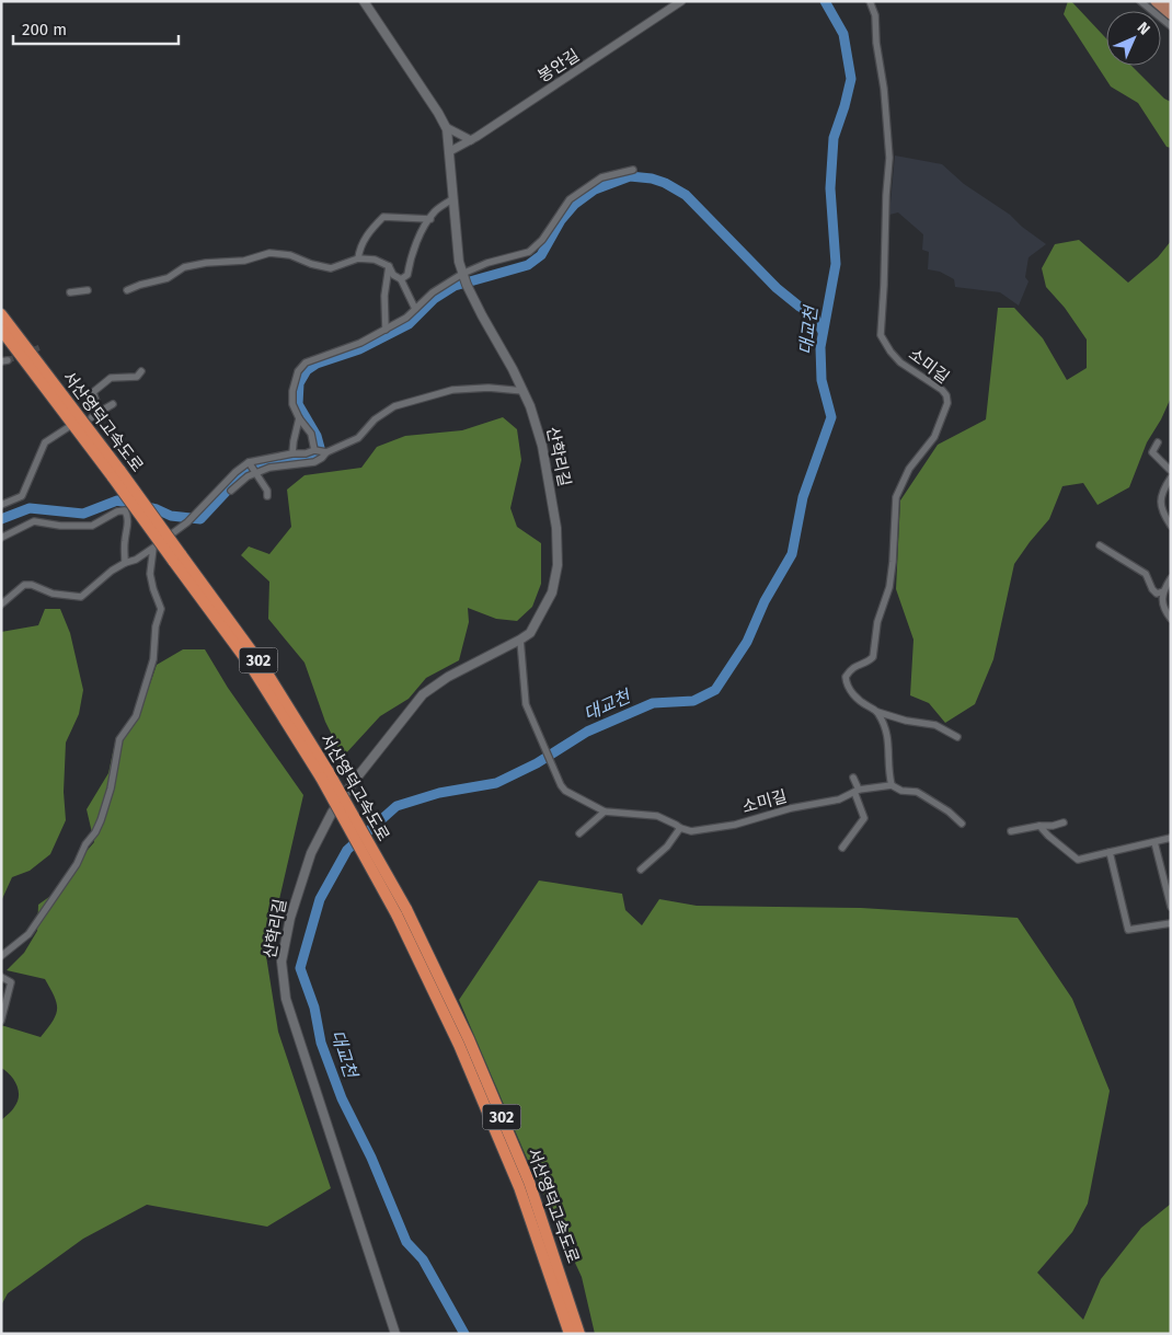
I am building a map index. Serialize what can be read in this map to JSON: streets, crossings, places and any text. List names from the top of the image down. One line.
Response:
{"streets":{"highway":["서산영덕고속도로","302"],"main road":["산학리길"],"street":["봉안길","소미길"]},"crossings":[["봉안길","산학리길"],["소미길","산학리길"]],"water":["대교천"],"scale_bar":"200 m","north":"top right"}
